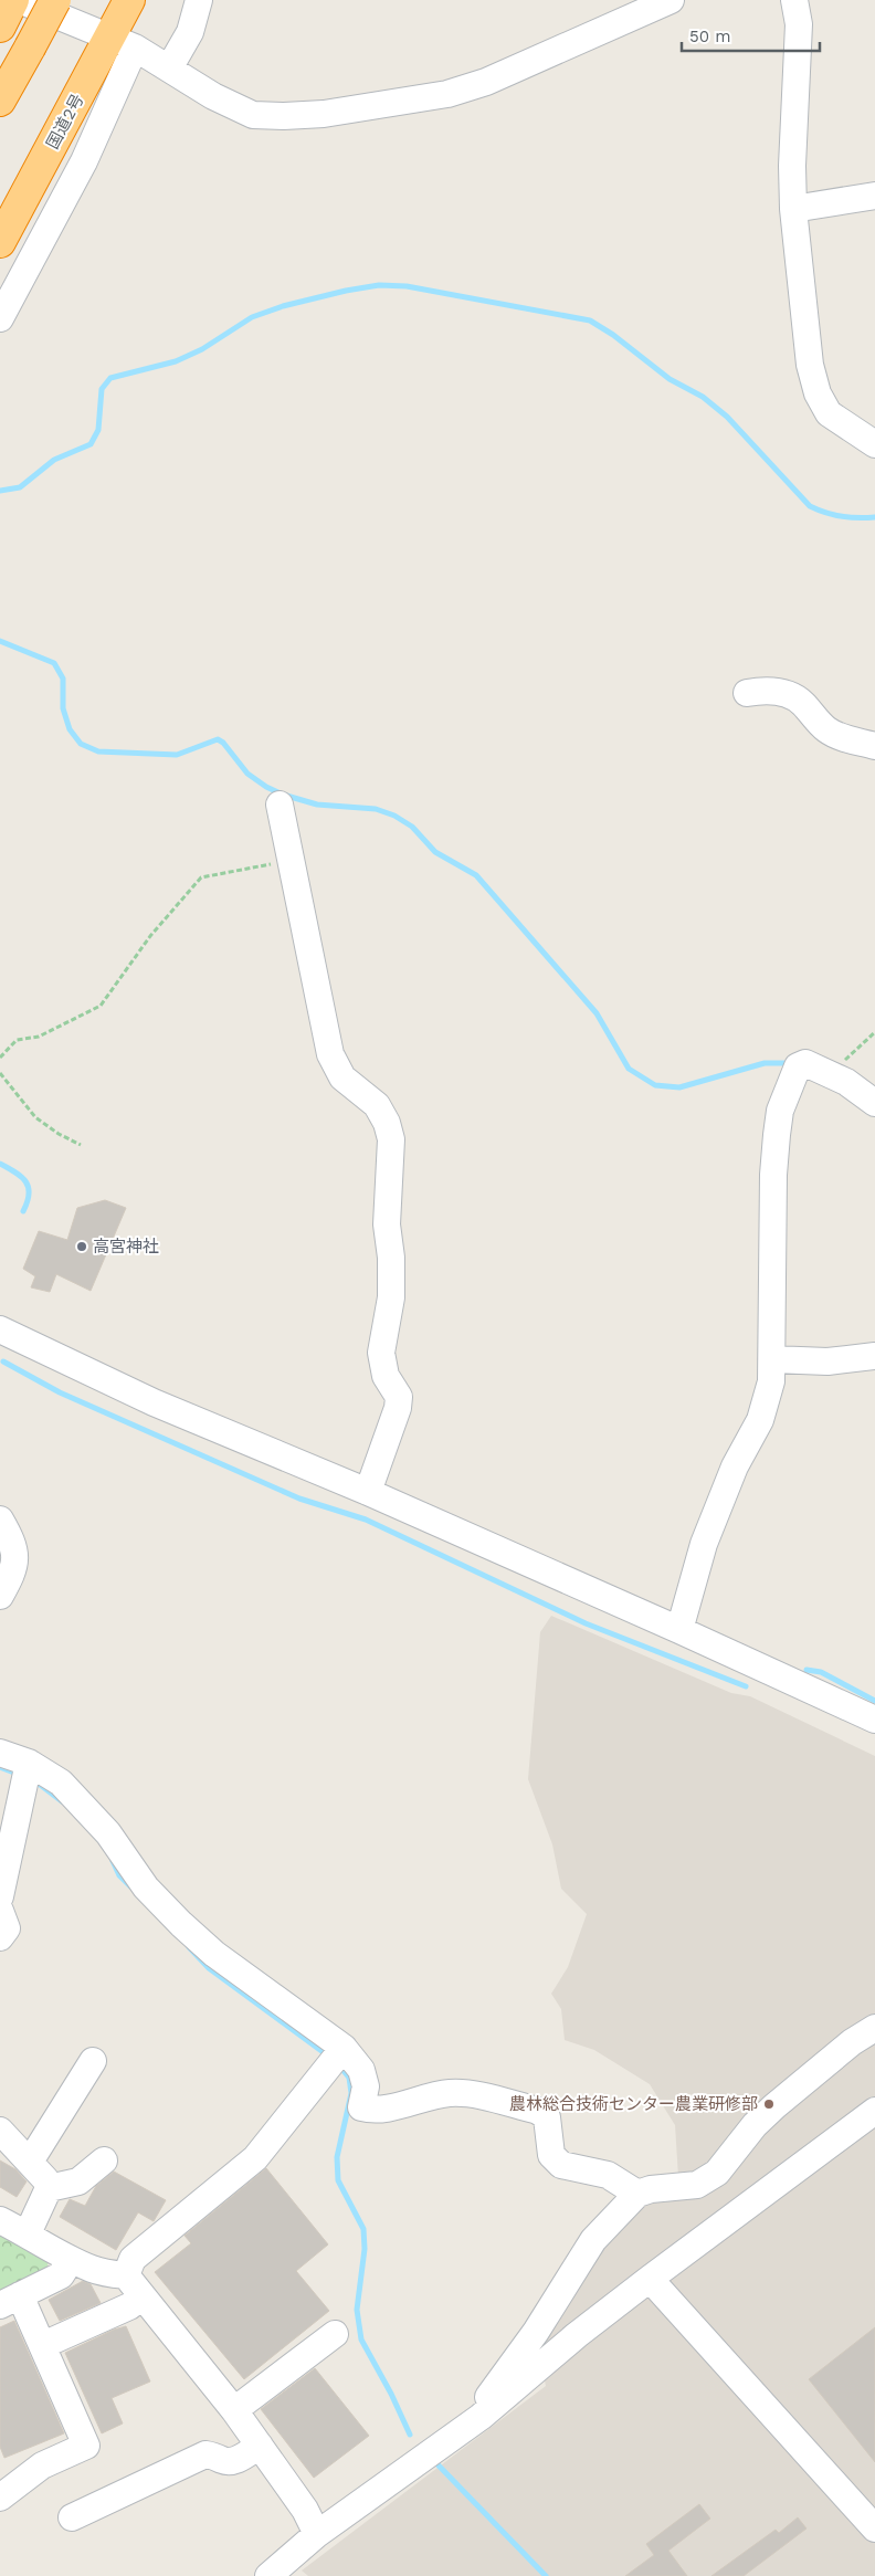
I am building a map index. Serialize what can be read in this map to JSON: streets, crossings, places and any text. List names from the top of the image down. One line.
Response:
{"streets":{"highway":["国道2号"]},"places":["高宮神社","農林総合技術センター農業研修部"],"scale_bar":"50 m"}
